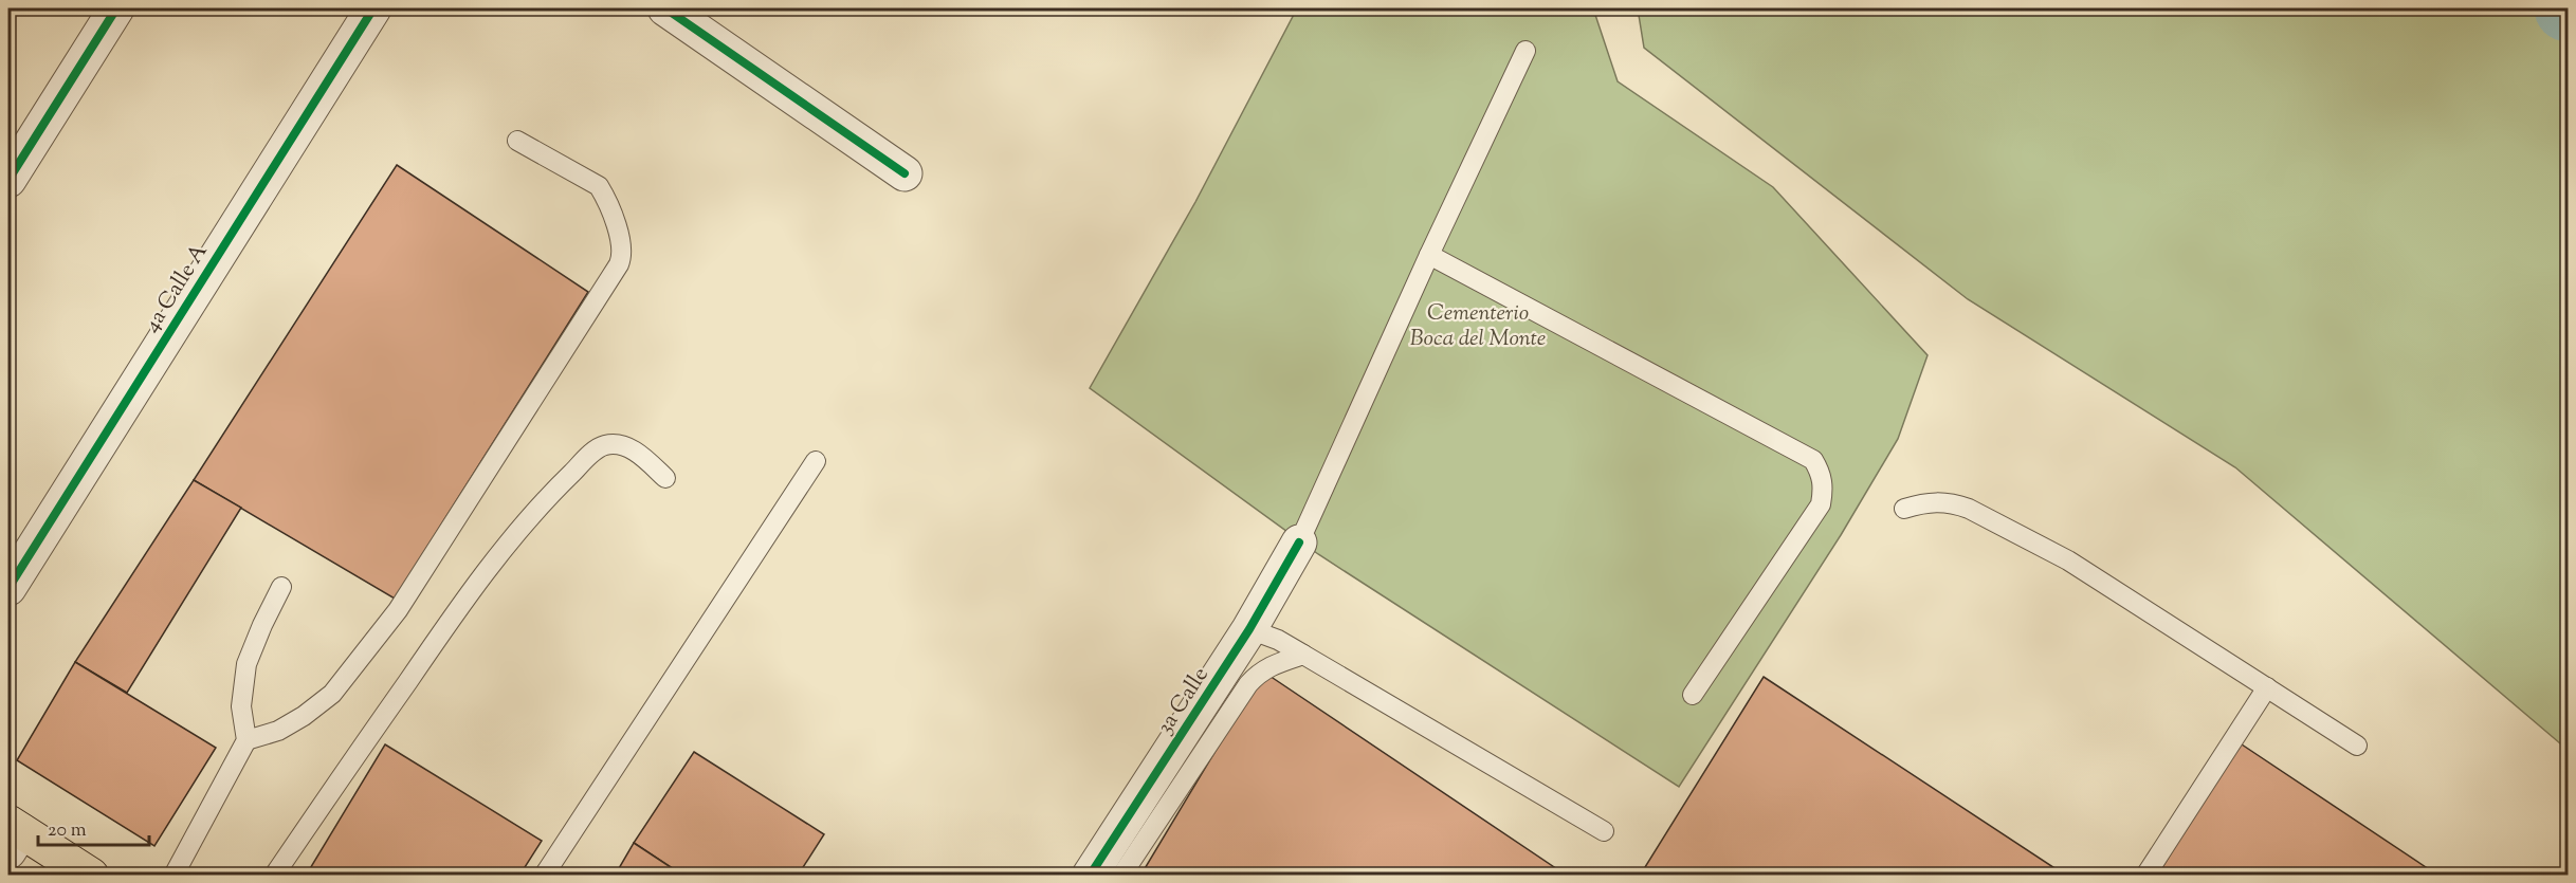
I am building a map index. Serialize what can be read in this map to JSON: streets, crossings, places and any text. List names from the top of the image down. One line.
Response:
{"streets":{"street":["4a Calle A","3a Calle"]},"parks":["Cementerio Boca del Monte"],"scale_bar":"20 m"}
